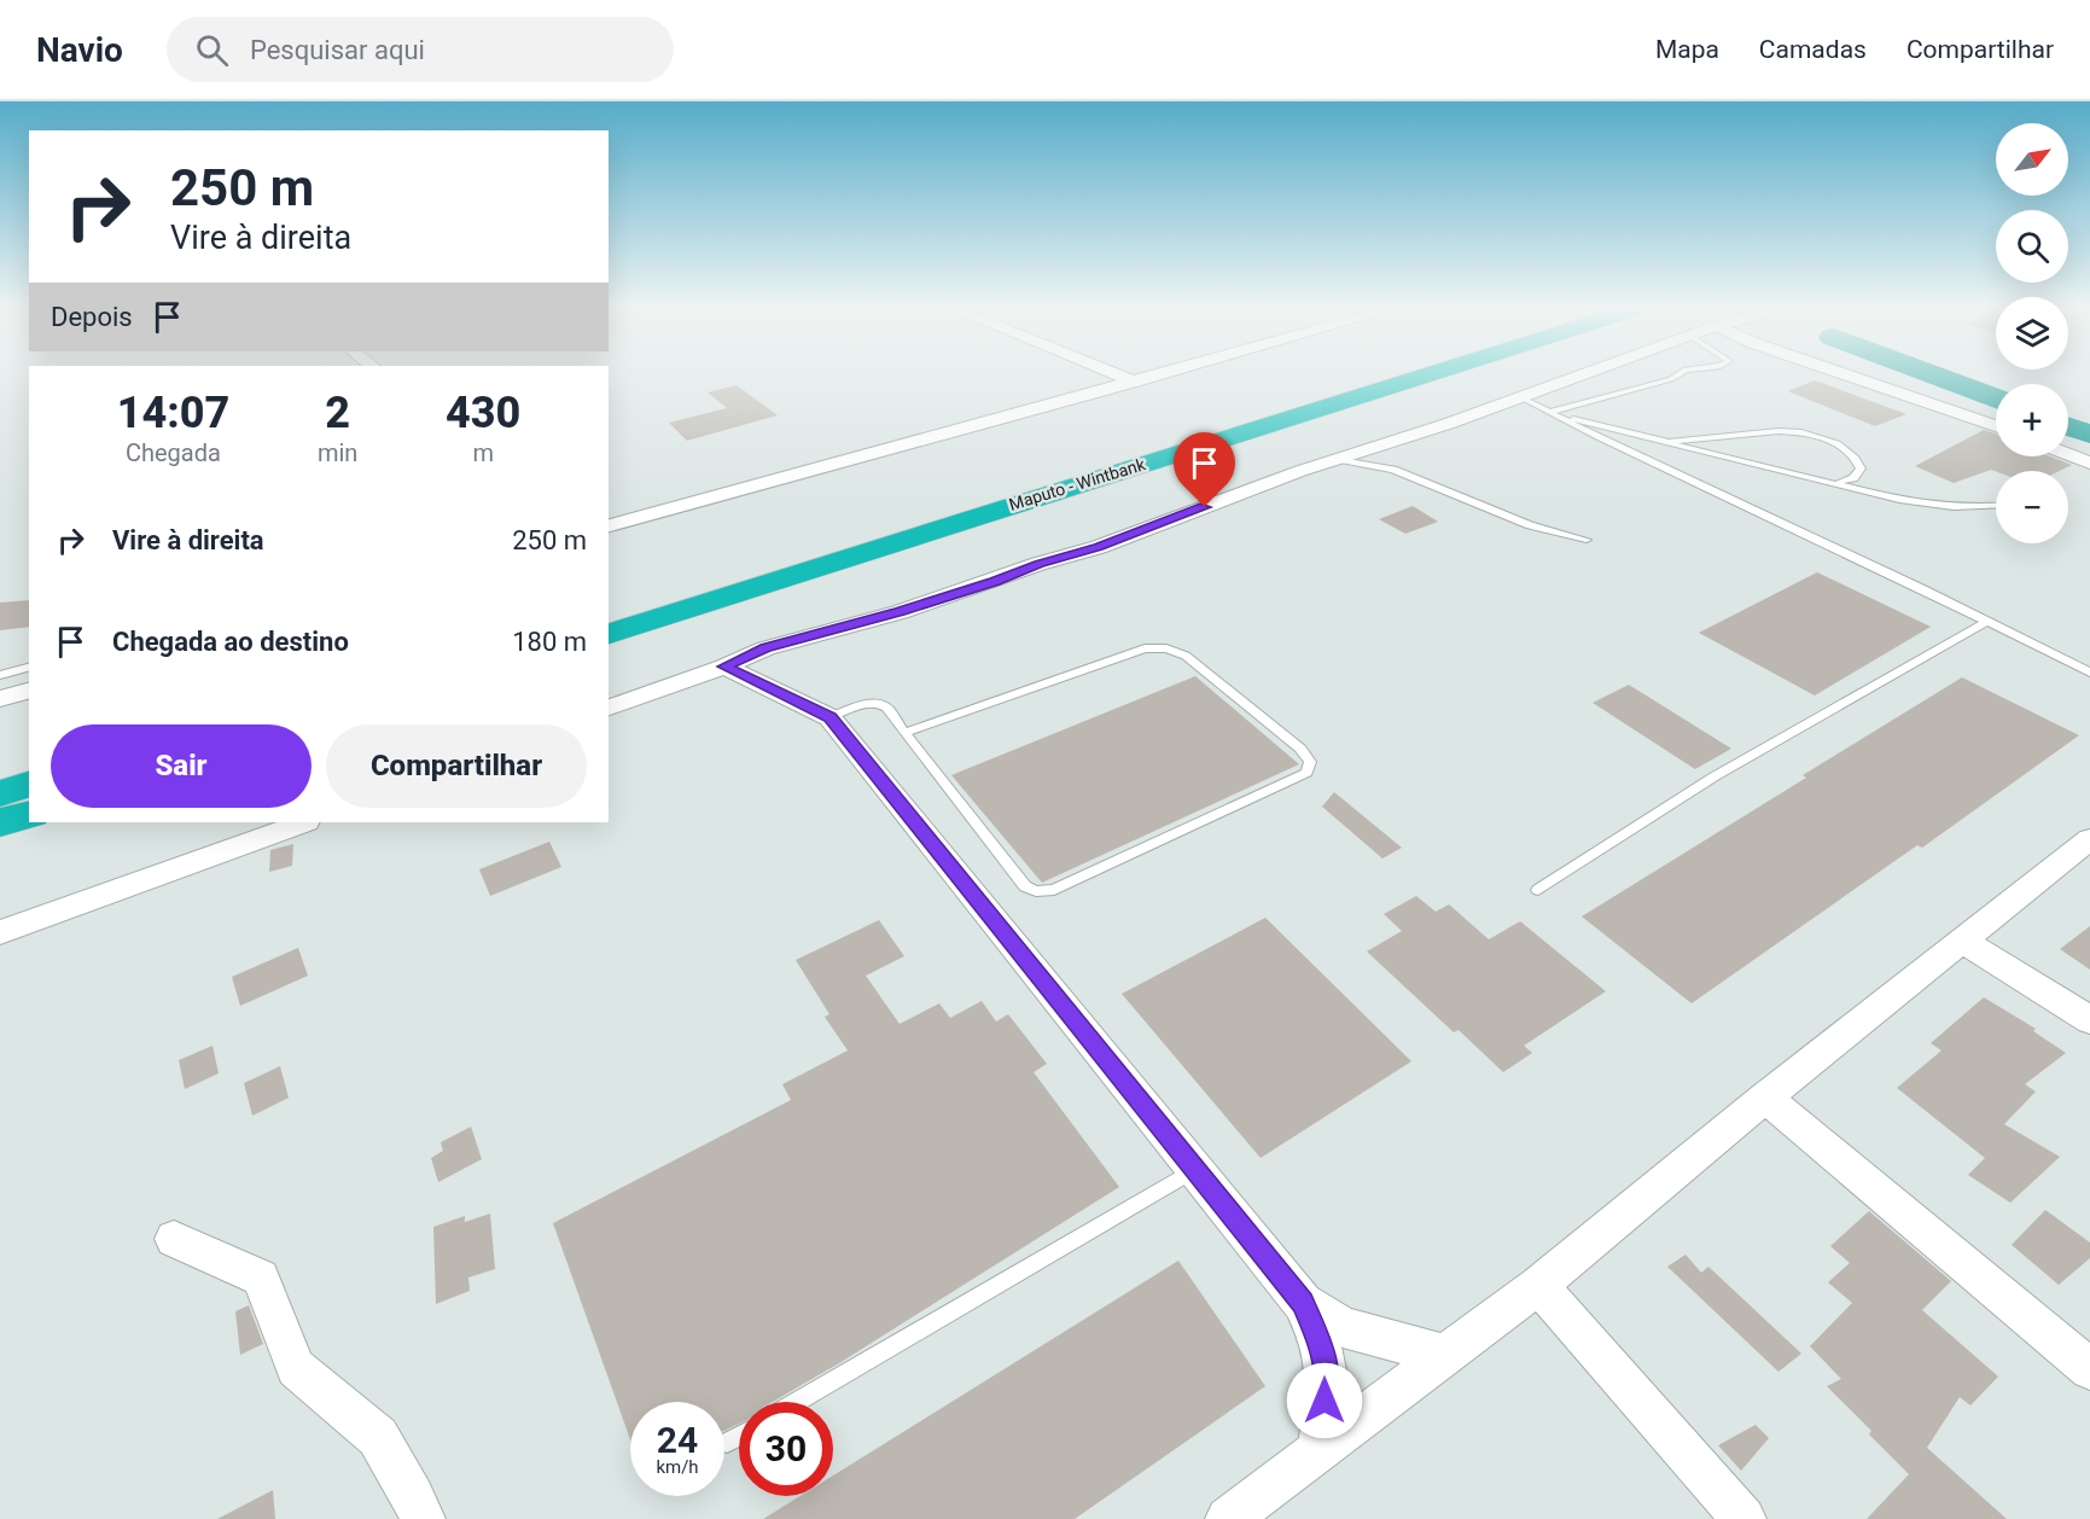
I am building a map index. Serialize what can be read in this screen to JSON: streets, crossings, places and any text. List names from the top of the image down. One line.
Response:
{"streets":{"highway":["Maputo - Wintbank"]},"north":"top right","page":{"header":"Navio","search":"Pesquisar aqui","nav":["Mapa","Camadas","Compartilhar"],"map_buttons":["+","−"],"turn":["250 m","Vire à direita"],"then":"Depois","eta":["14:07","Chegada","2","min","430","m"],"list":[{"name":"Vire à direita","value":"250 m"},{"name":"Chegada ao destino","value":"180 m"}],"buttons":["Sair","Compartilhar"],"speed":"24 km/h","limit":"30"}}
